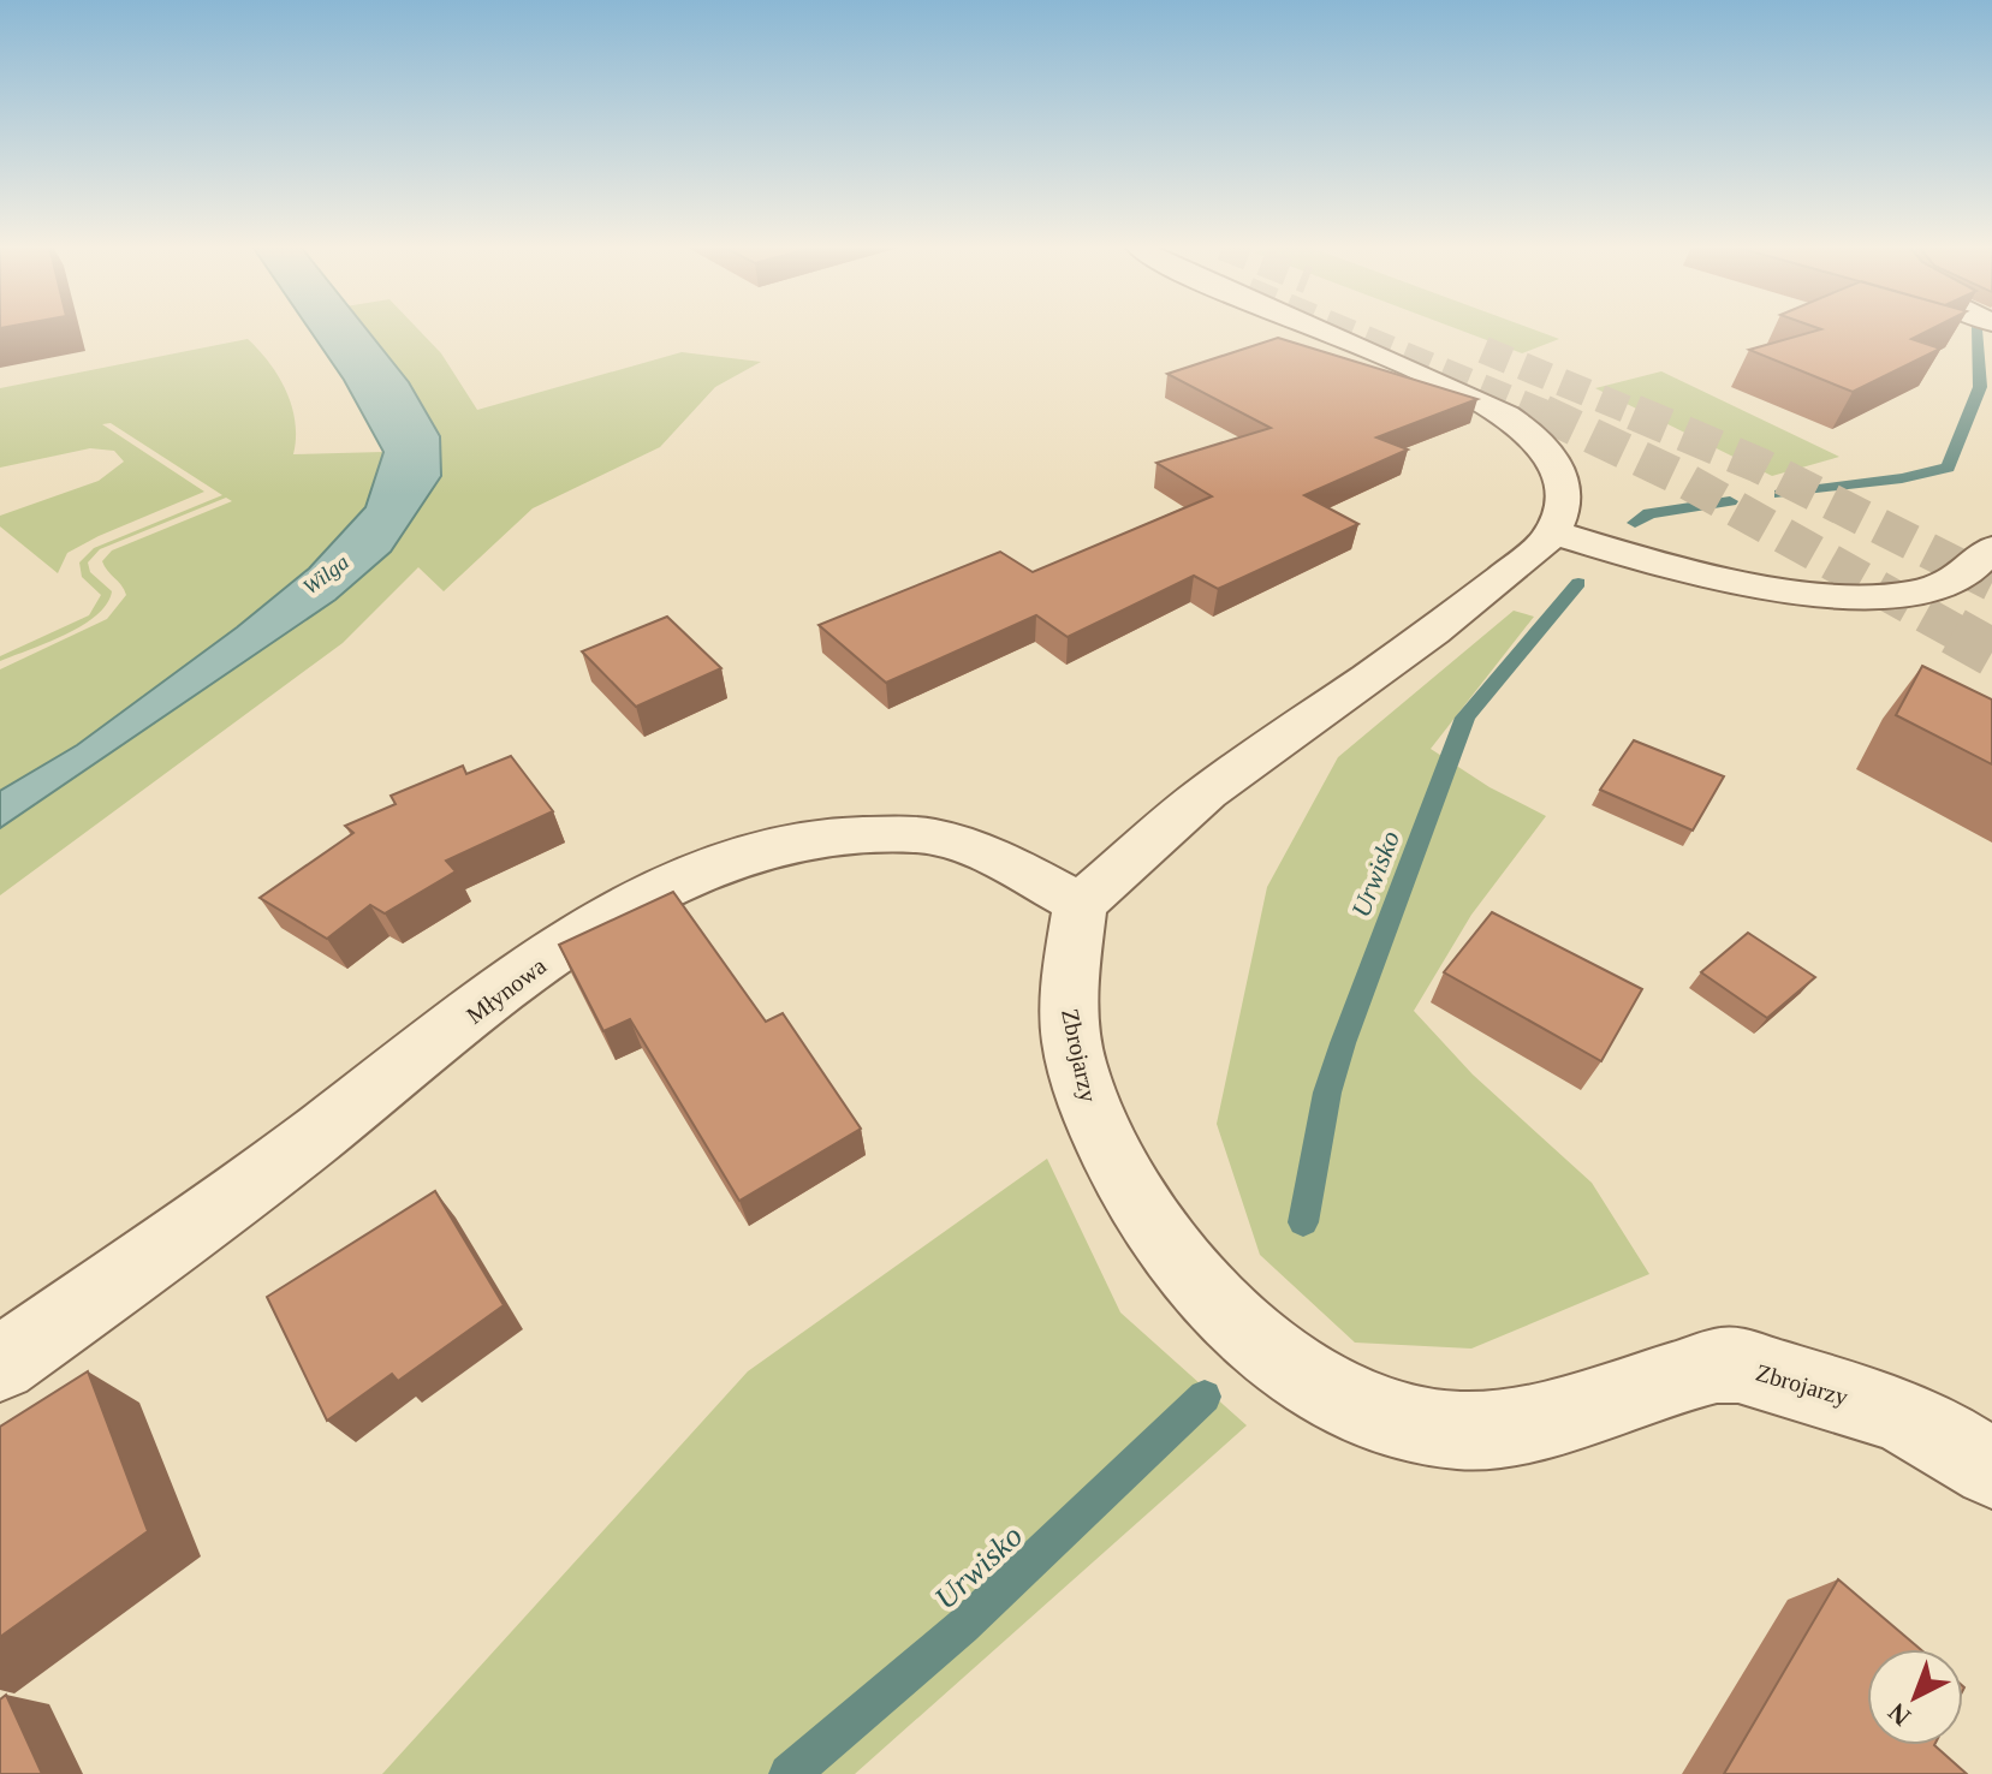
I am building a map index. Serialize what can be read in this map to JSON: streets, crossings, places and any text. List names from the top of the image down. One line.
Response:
{"streets":{"street":["Młynowa","Zbrojarzy"]},"crossings":[["Młynowa","Zbrojarzy"]],"water":["Wilga","Urwisko"],"north":"bottom left"}
